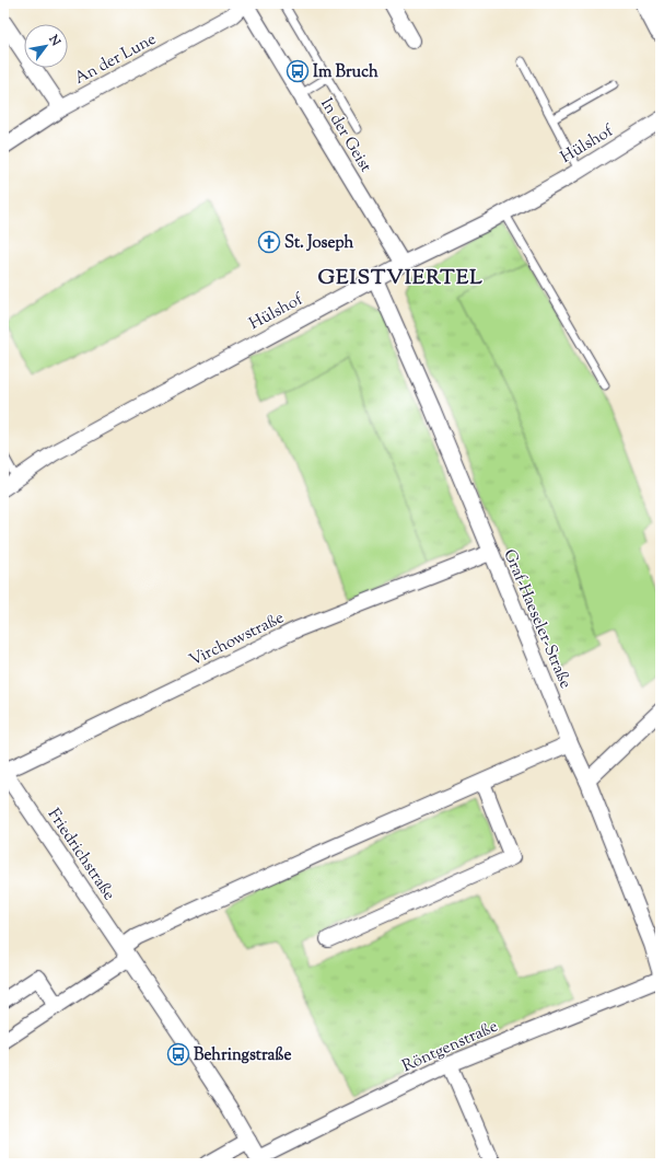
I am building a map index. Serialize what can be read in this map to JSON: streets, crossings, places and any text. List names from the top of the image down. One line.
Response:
{"streets":{"street":["An der Lune","In der Geist","Hülshof","Graf-Haeseler-Straße","Virchowstraße","Friedrichstraße","Röntgenstraße"]},"crossings":[["An der Lune","In der Geist"],["In der Geist","Hülshof"],["Hülshof","Graf-Haeseler-Straße"],["Graf-Haeseler-Straße","Virchowstraße"],["Virchowstraße","Friedrichstraße"],["Friedrichstraße","Röntgenstraße"]],"districts":["GEISTVIERTEL"],"places":{"bus stop":["Im Bruch","Behringstraße"],"church":["St. Joseph"]},"north":"top right"}
